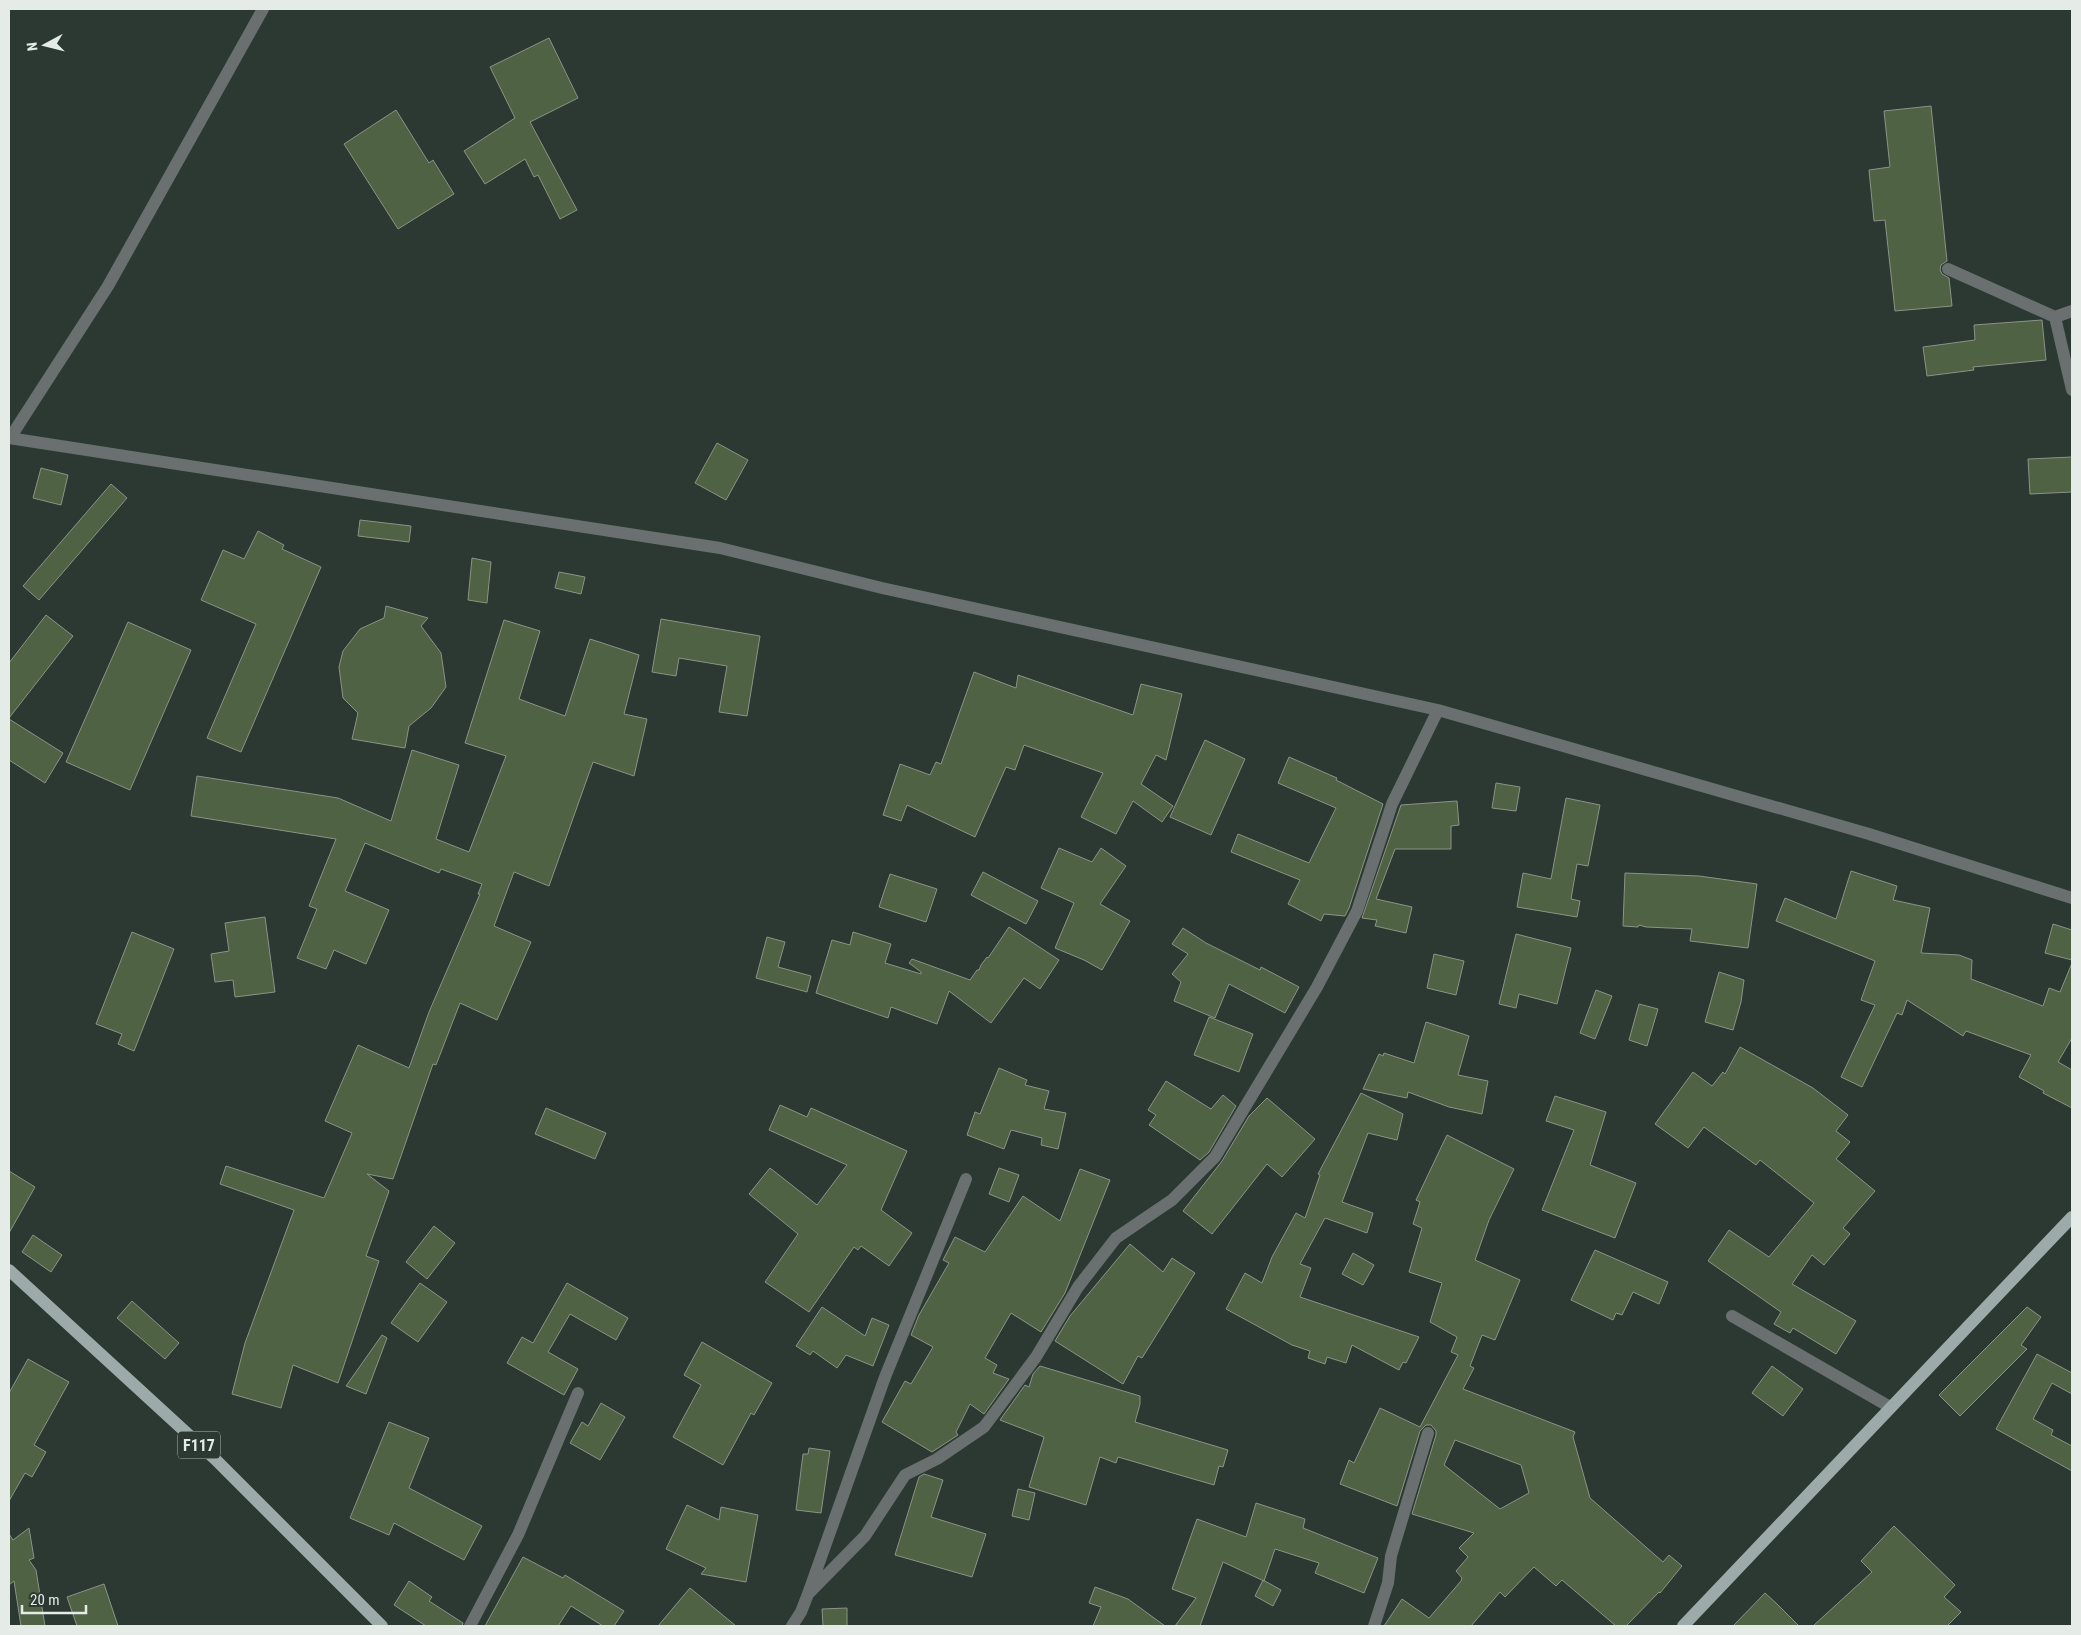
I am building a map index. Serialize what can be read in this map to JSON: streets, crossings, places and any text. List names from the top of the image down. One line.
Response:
{"streets":{"main road":["F117"]},"scale_bar":"20 m","north":"left"}
